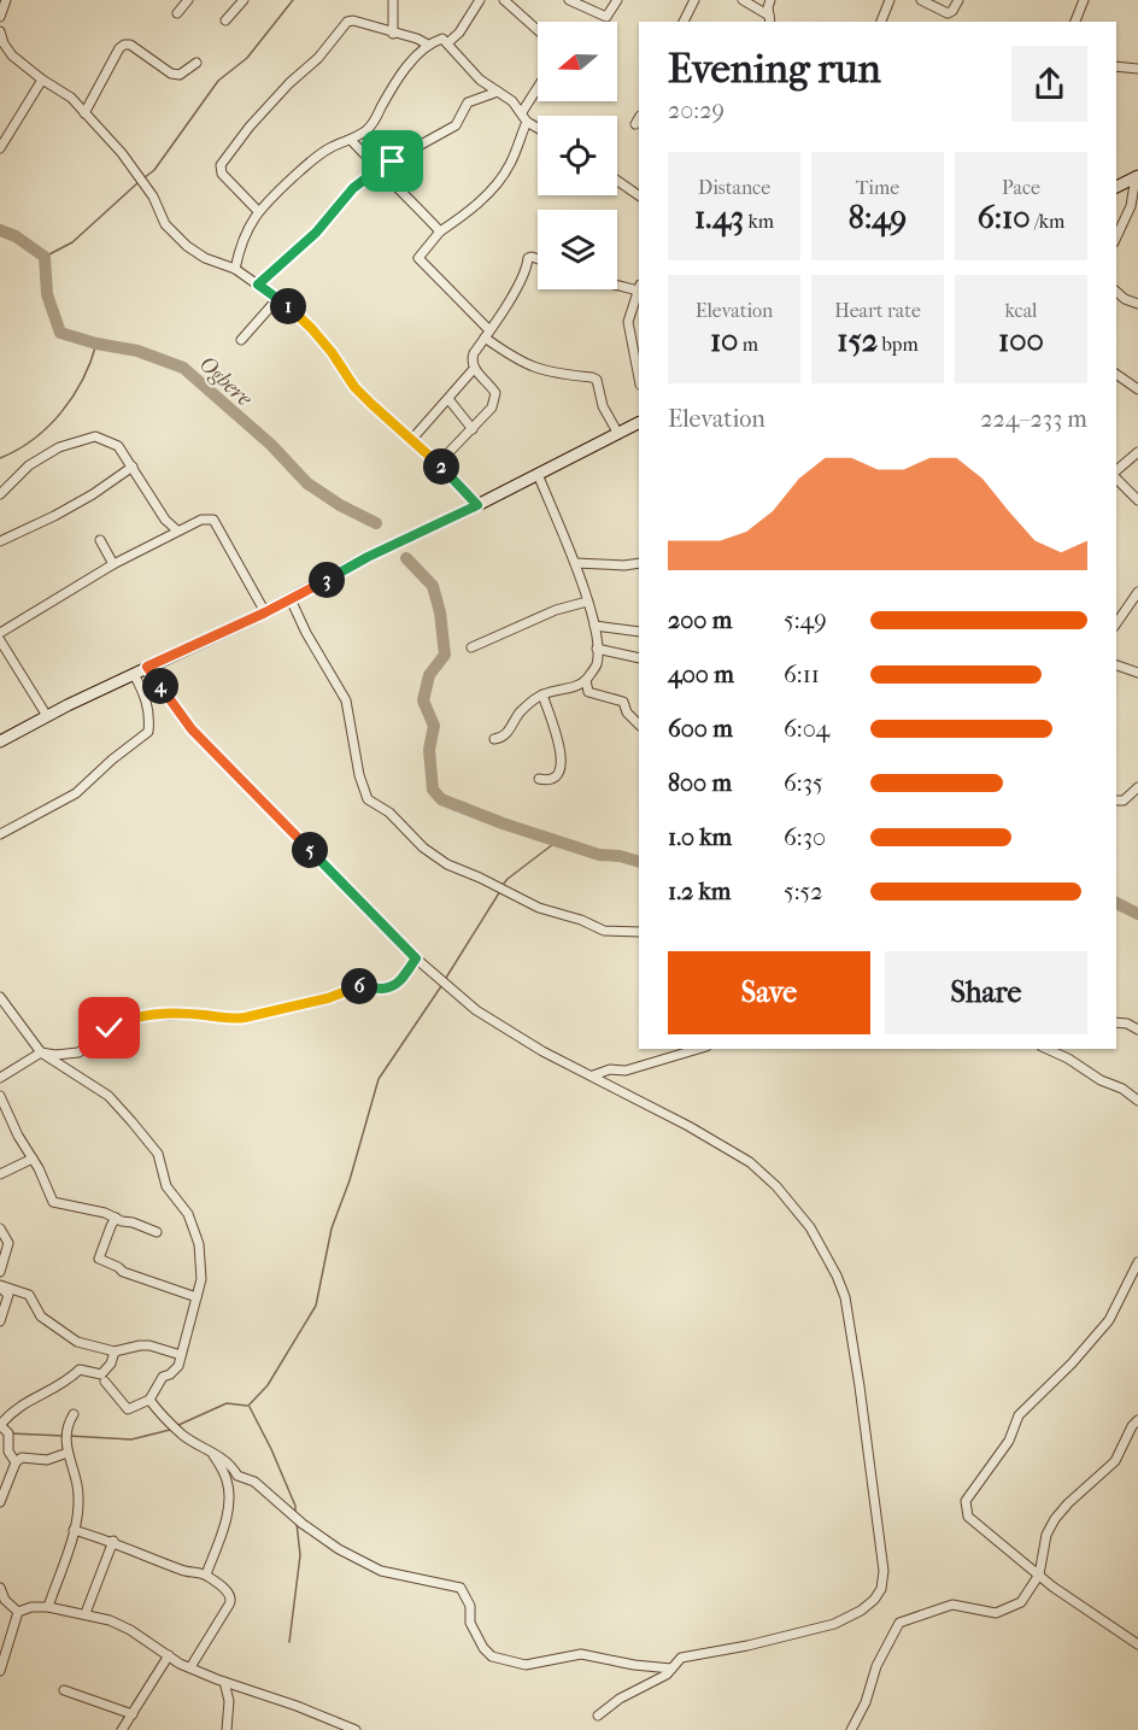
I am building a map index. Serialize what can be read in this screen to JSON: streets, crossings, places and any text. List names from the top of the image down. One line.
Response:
{"water":["Ogbere"],"north":"left","page":{"heading":["Evening run","20:29"],"stats":[["Distance","1.43 km"],["Time","8:49"],["Pace","6:10 /km"],["Elevation","10 m"],["Heart rate","152 bpm"],["kcal","100"]],"pins":["1","2","3","4","5","6"],"chart":["Elevation","224–233 m"],"list":[{"name":"200 m","note":"5:49"},{"name":"400 m","note":"6:11"},{"name":"600 m","note":"6:04"},{"name":"800 m","note":"6:35"},{"name":"1.0 km","note":"6:30"},{"name":"1.2 km","note":"5:52"}],"buttons":["Save","Share"]}}
